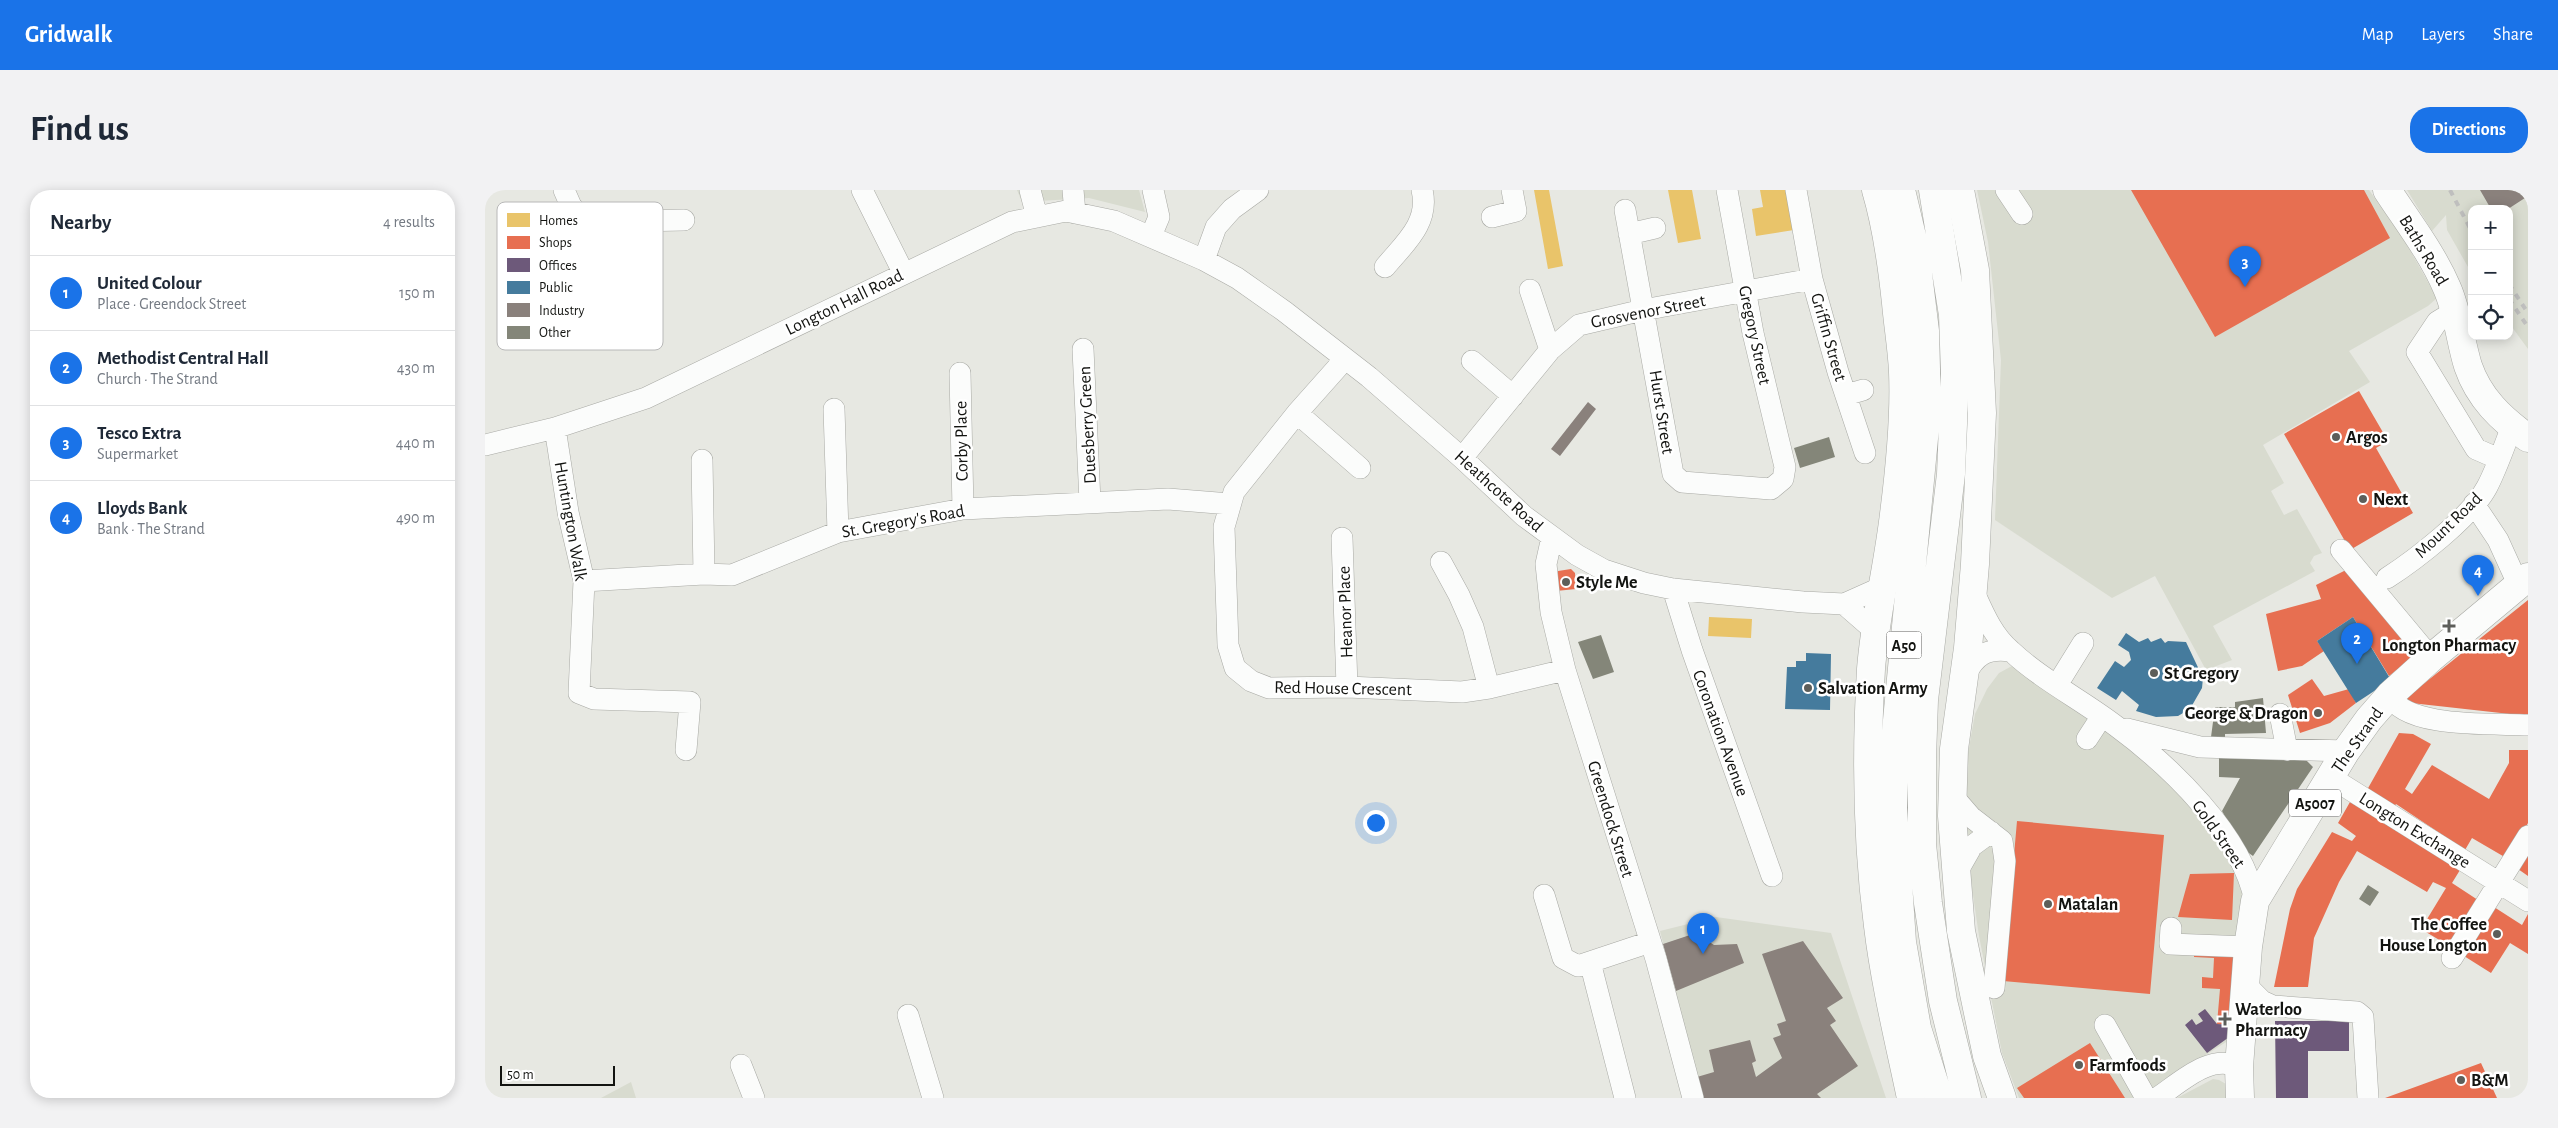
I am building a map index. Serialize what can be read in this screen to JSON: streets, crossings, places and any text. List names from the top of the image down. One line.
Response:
{"streets":{"main road":["Baths Road","A50","The Strand","A5007"],"street":["Longton Hall Road","Grosvenor Street","Gregory Street","Griffin Street","Hurst Street","Duesberry Green","Corby Place","Heathcote Road","Huntington Walk","St. Gregory's Road","Mount Road","Heanor Place","Red House Crescent","Coronation Avenue","Greendock Street","Longton Exchange","Gold Street"]},"crossings":[["Baths Road","Mount Road"],["Longton Hall Road","Heathcote Road"],["Longton Hall Road","Huntington Walk"],["Grosvenor Street","Gregory Street"],["Grosvenor Street","Griffin Street"],["Grosvenor Street","Hurst Street"],["Grosvenor Street","Heathcote Road"],["Gregory Street","Griffin Street"],["Gregory Street","Hurst Street"],["Duesberry Green","St. Gregory's Road"],["Corby Place","St. Gregory's Road"],["Heathcote Road","A50"],["Heathcote Road","Red House Crescent"],["Heathcote Road","Coronation Avenue"],["Heathcote Road","Greendock Street"],["Huntington Walk","St. Gregory's Road"],["St. Gregory's Road","Red House Crescent"],["Heanor Place","Red House Crescent"],["Red House Crescent","Greendock Street"],["The Strand","Longton Exchange"],["The Strand","Gold Street"]],"places":{"other":["Argos","Next","Style Me","St Gregory","Salvation Army","George & Dragon","Matalan","The Coffee House Longton","Farmfoods","B&M"],"health":["Longton Pharmacy","Waterloo Pharmacy"]},"legend":["Homes","Shops","Offices","Public","Industry","Other"],"scale_bar":"50 m","page":{"header":"Gridwalk","nav":["Map","Layers","Share"],"buttons":"Directions","title":"Find us","heading":["Nearby","4 results"],"map_buttons":["+","−"],"pins":["3","4","2","1"],"list":[{"mark":"1","name":"United Colour","note":"Place · Greendock Street","value":"150 m"},{"mark":"2","name":"Methodist Central Hall","note":"Church · The Strand","value":"430 m"},{"mark":"3","name":"Tesco Extra","note":"Supermarket","value":"440 m"},{"mark":"4","name":"Lloyds Bank","note":"Bank · The Strand","value":"490 m"}],"scale":"50 m"}}
